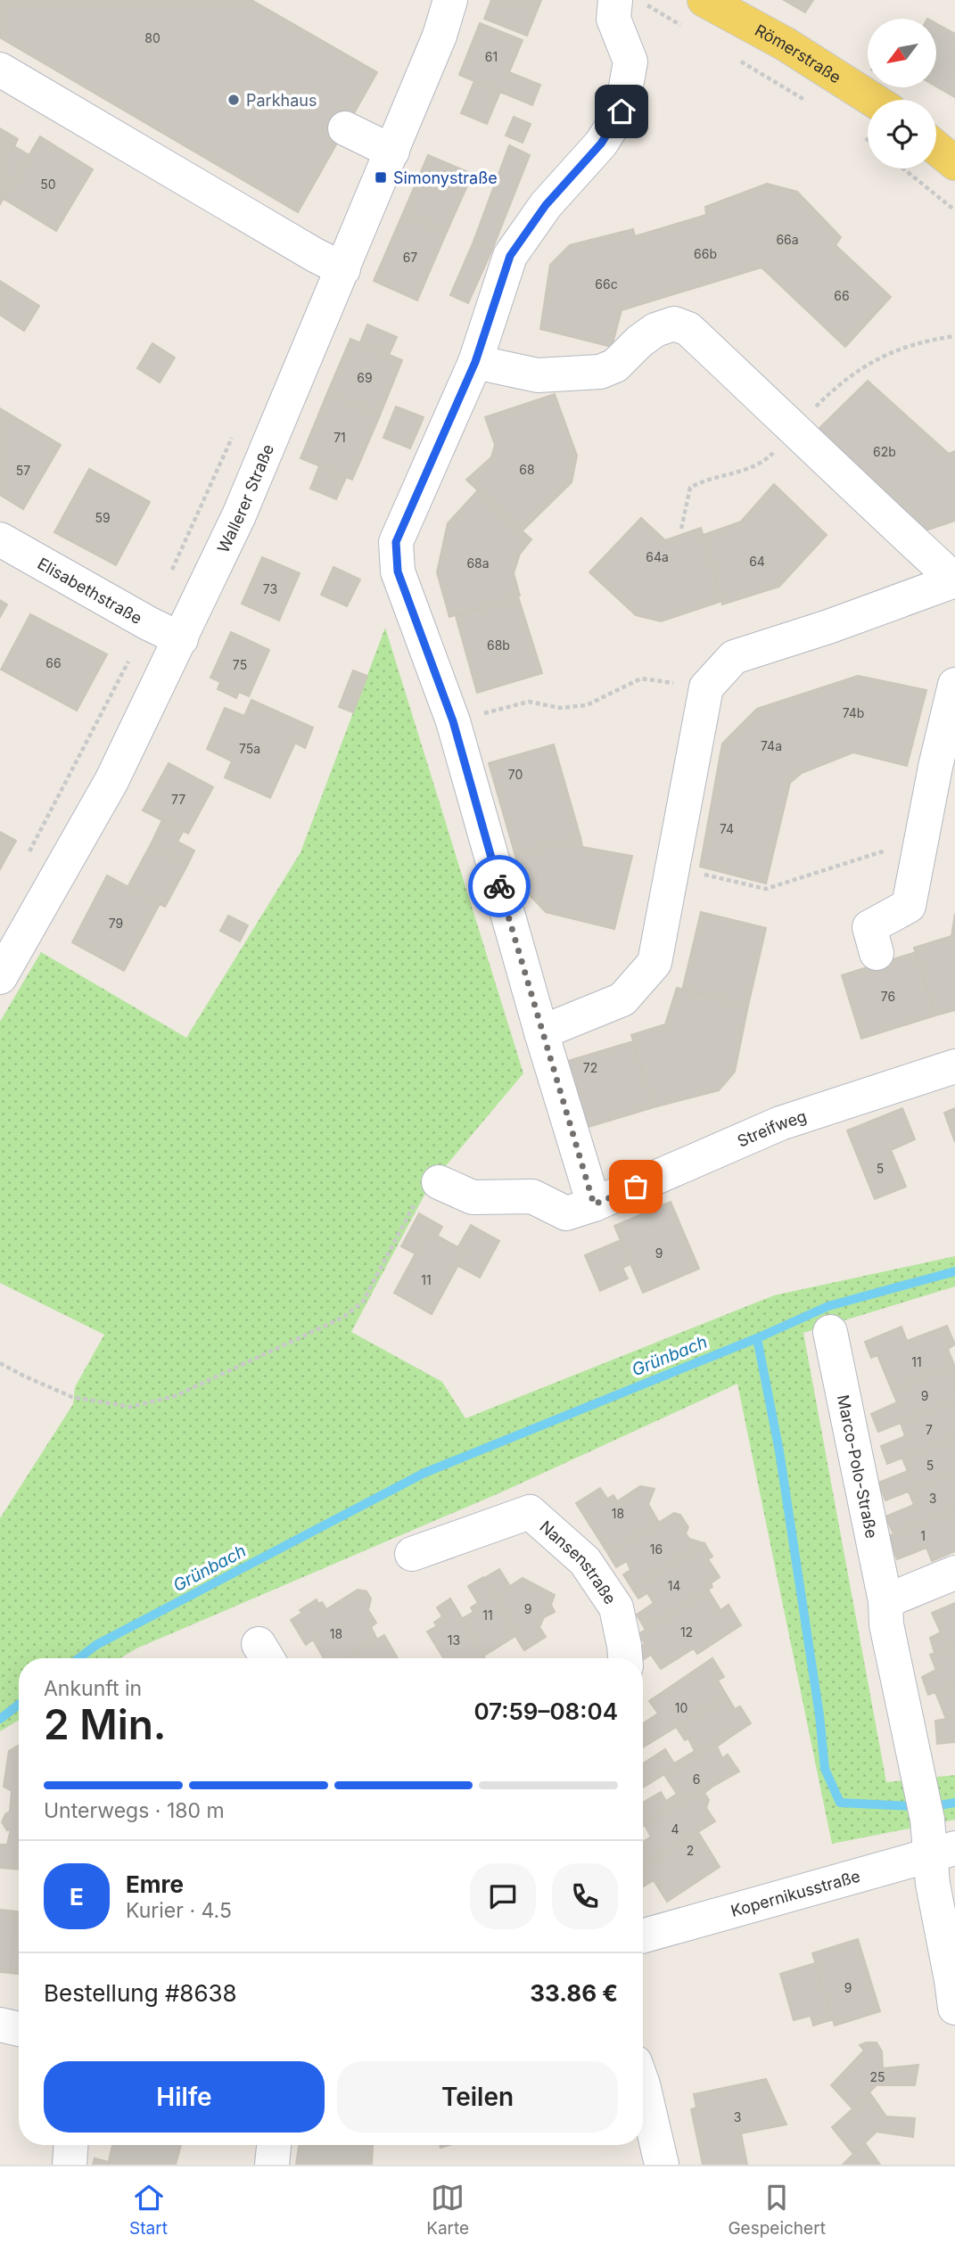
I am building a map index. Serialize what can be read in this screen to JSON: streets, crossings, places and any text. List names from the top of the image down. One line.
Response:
{"streets":{"main road":["Römerstraße"],"street":["Wallerer Straße","Elisabethstraße","Streifweg","Marco-Polo-Straße","Nansenstraße","Kopernikusstraße"]},"crossings":[["Wallerer Straße","Elisabethstraße"],["Marco-Polo-Straße","Kopernikusstraße"]],"water":["Grünbach"],"places":{"other":["Parkhaus"],"transit":["Simonystraße"]},"house_numbers":["80","61","50","66a","66b","67","66c","66","69","71","62b","68","57","59","64a","64","68a","73","68b","66","75","74b","74a","75a","70","77","74","79","76","72","5","9","11","11","9","7","5","3","18","1","16","14","9","11","12","18","13","10","6","4","2","9","25","3"],"north":"bottom left","page":{"heading":["2 Min.","Ankunft in","07:59–08:04"],"panel":["Emre","Kurier · 4.5","Bestellung #8638","33.86 €"],"bar":"Unterwegs · 180 m","round":"E","buttons":["Hilfe","Teilen"],"tabs":["Start","Karte","Gespeichert"]}}
